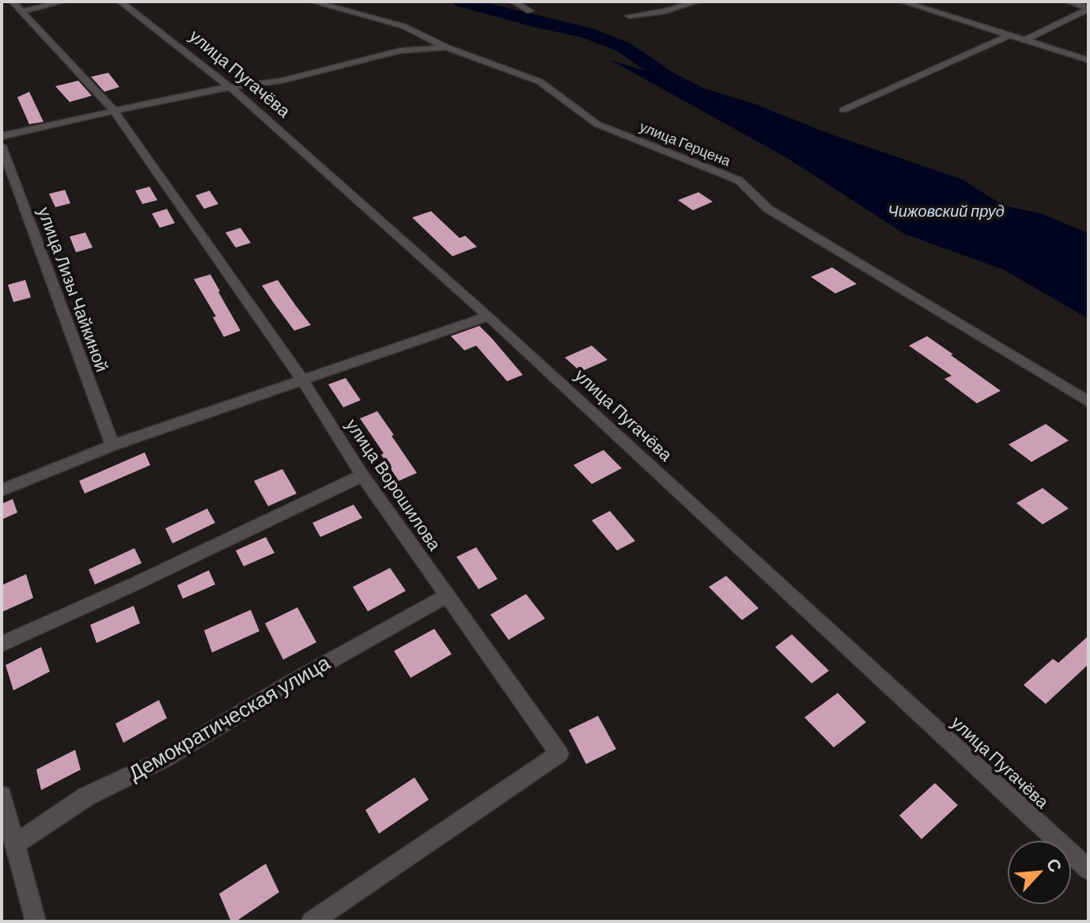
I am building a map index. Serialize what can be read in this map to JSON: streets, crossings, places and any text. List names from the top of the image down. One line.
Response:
{"streets":{"street":["улица Пугачёва","улица Герцена","улица Лизы Чайкиной","улица Ворошилова","Демократическая улица"]},"crossings":[["улица Ворошилова","Демократическая улица"]],"water":["Чижовский пруд"],"north":"top right"}
